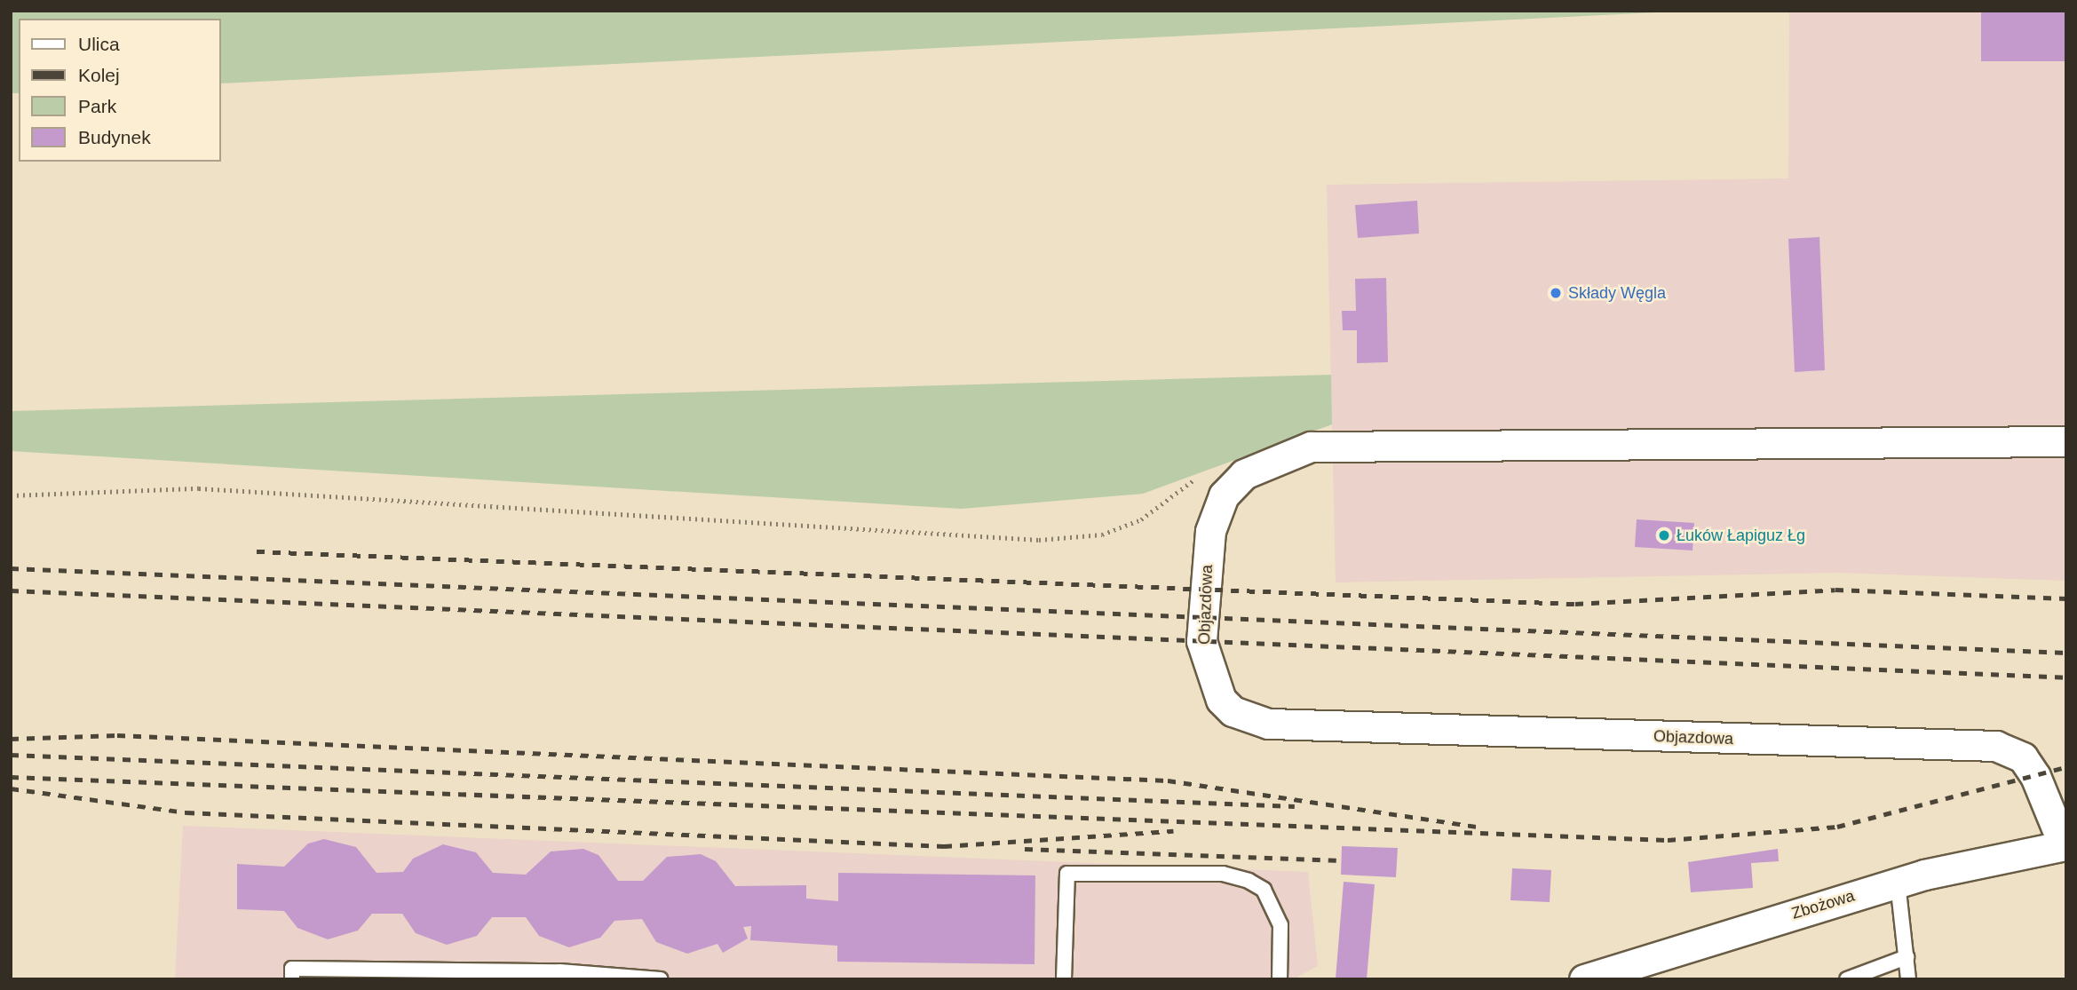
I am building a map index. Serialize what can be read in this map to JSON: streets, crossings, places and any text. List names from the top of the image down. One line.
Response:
{"streets":{"street":["Objazdowa","Zbożowa"]},"crossings":[["Objazdowa","Zbożowa"]],"places":["Składy Węgla","Łuków Łapiguz Łg"],"legend":["Ulica","Kolej","Park","Budynek"]}
